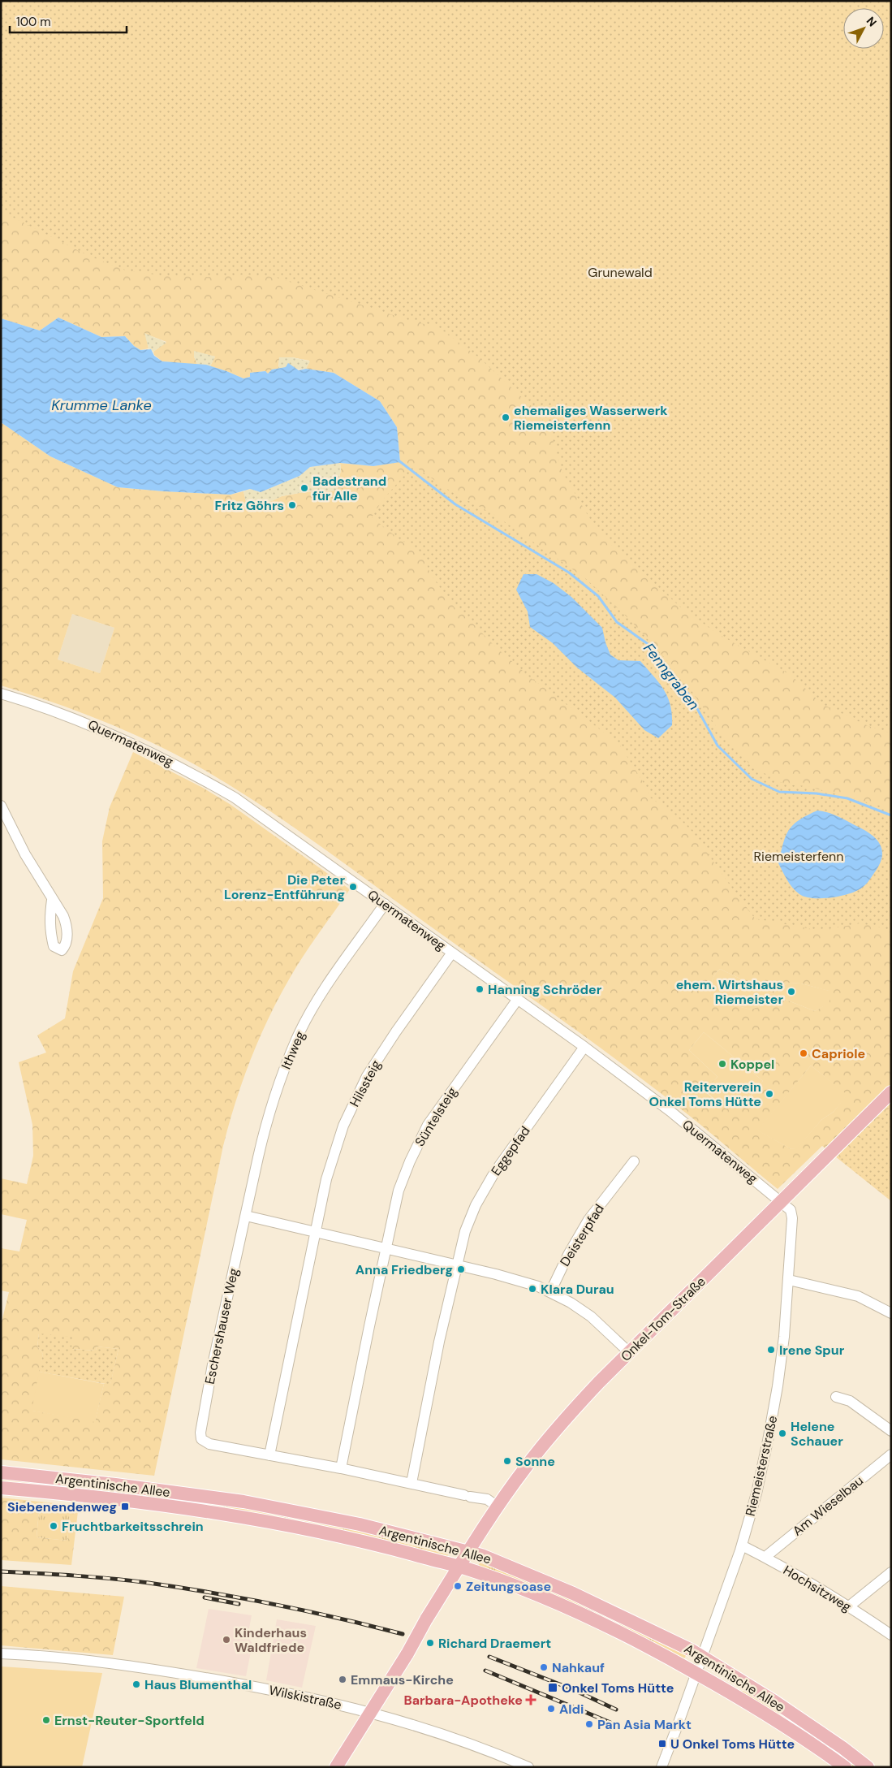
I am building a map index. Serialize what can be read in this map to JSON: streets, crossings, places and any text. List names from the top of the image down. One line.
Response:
{"streets":{"main road":["Onkel-Tom-Straße","Argentinische Allee"],"street":["Quermatenweg","Ithweg","Hilssteig","Süntelsteig","Eggepfad","Deisterpfad","Eschershauser Weg","Riemeisterstraße","Am Wieselbau","Hochsitzweg","Wilskistraße"]},"crossings":[["Quermatenweg","Ithweg"],["Quermatenweg","Hilssteig"],["Quermatenweg","Süntelsteig"],["Quermatenweg","Eggepfad"],["Quermatenweg","Onkel-Tom-Straße"],["Quermatenweg","Riemeisterstraße"],["Ithweg","Eschershauser Weg"],["Onkel-Tom-Straße","Eschershauser Weg"],["Onkel-Tom-Straße","Riemeisterstraße"],["Onkel-Tom-Straße","Argentinische Allee"],["Onkel-Tom-Straße","Wilskistraße"],["Riemeisterstraße","Argentinische Allee"],["Riemeisterstraße","Hochsitzweg"],["Am Wieselbau","Hochsitzweg"]],"water":["Krumme Lanke","Fenngraben"],"parks":["Grunewald","Riemeisterfenn"],"places":{"other":["ehemaliges Wasserwerk Riemeisterfenn","Badestrand für Alle","Fritz Göhrs","Die Peter Lorenz-Entführung","Hanning Schröder","ehem. Wirtshaus Riemeister","Capriole","Koppel","Reiterverein Onkel Toms Hütte","Anna Friedberg","Klara Durau","Irene Spur","Helene Schauer","Sonne","Fruchtbarkeitsschrein","Zeitungsoase","Kinderhaus Waldfriede","Richard Draemert","Nahkauf","Emmaus-Kirche","Haus Blumenthal","Aldi","Ernst-Reuter-Sportfeld","Pan Asia Markt"],"transit":["Siebenendenweg","Onkel Toms Hütte","U Onkel Toms Hütte"],"health":["Barbara-Apotheke"]},"scale_bar":"100 m","north":"top right"}
